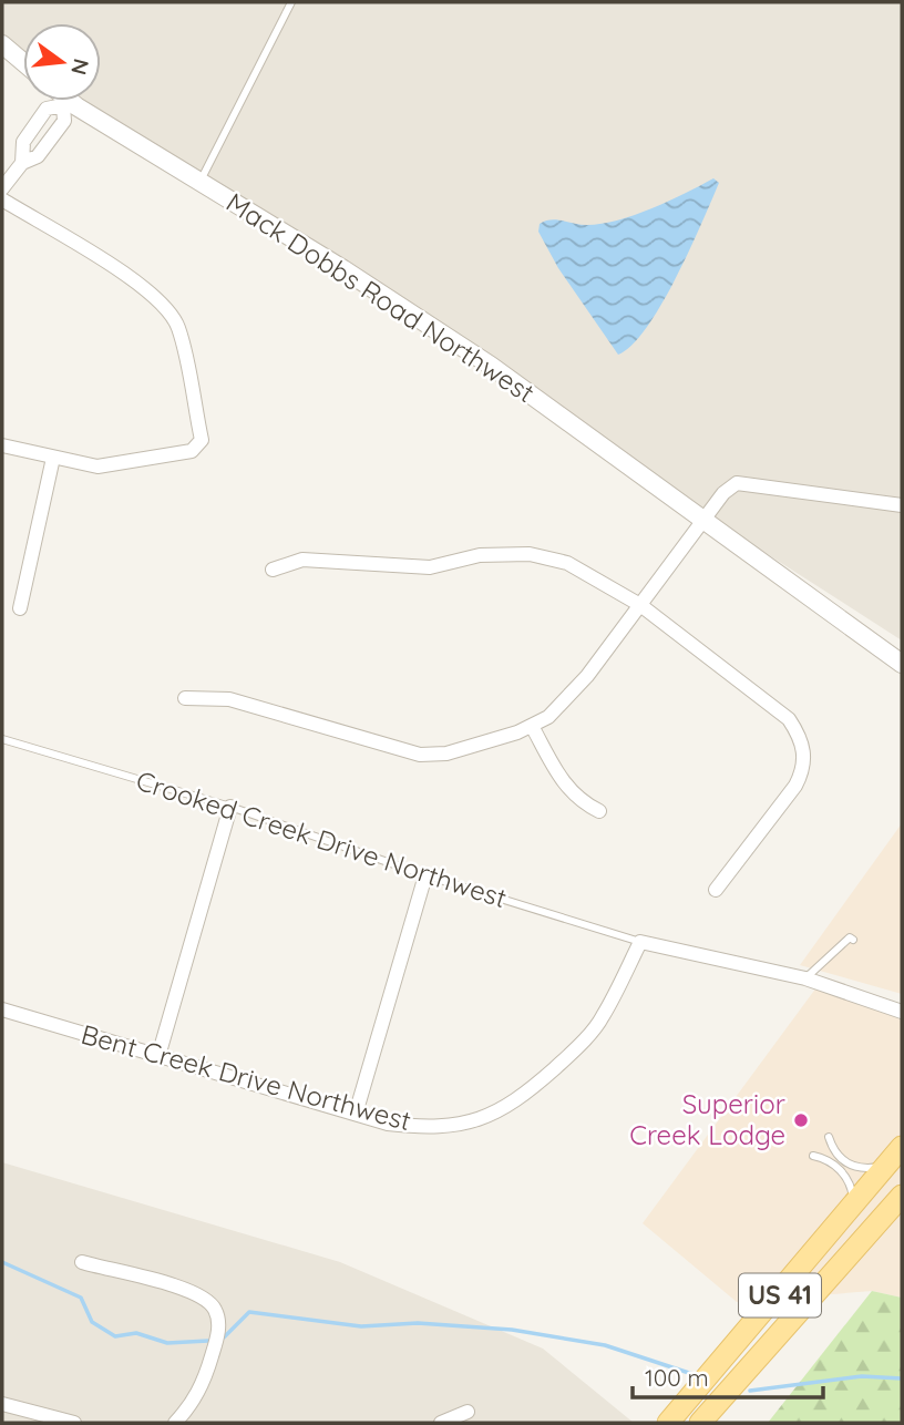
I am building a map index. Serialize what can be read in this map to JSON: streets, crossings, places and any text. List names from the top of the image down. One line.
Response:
{"streets":{"main road":["US 41"],"street":["Mack Dobbs Road Northwest","Bent Creek Drive Northwest"],"lane":["Crooked Creek Drive Northwest"]},"crossings":[["Crooked Creek Drive Northwest","Bent Creek Drive Northwest"]],"places":["Superior Creek Lodge"],"scale_bar":"100 m","north":"right"}
